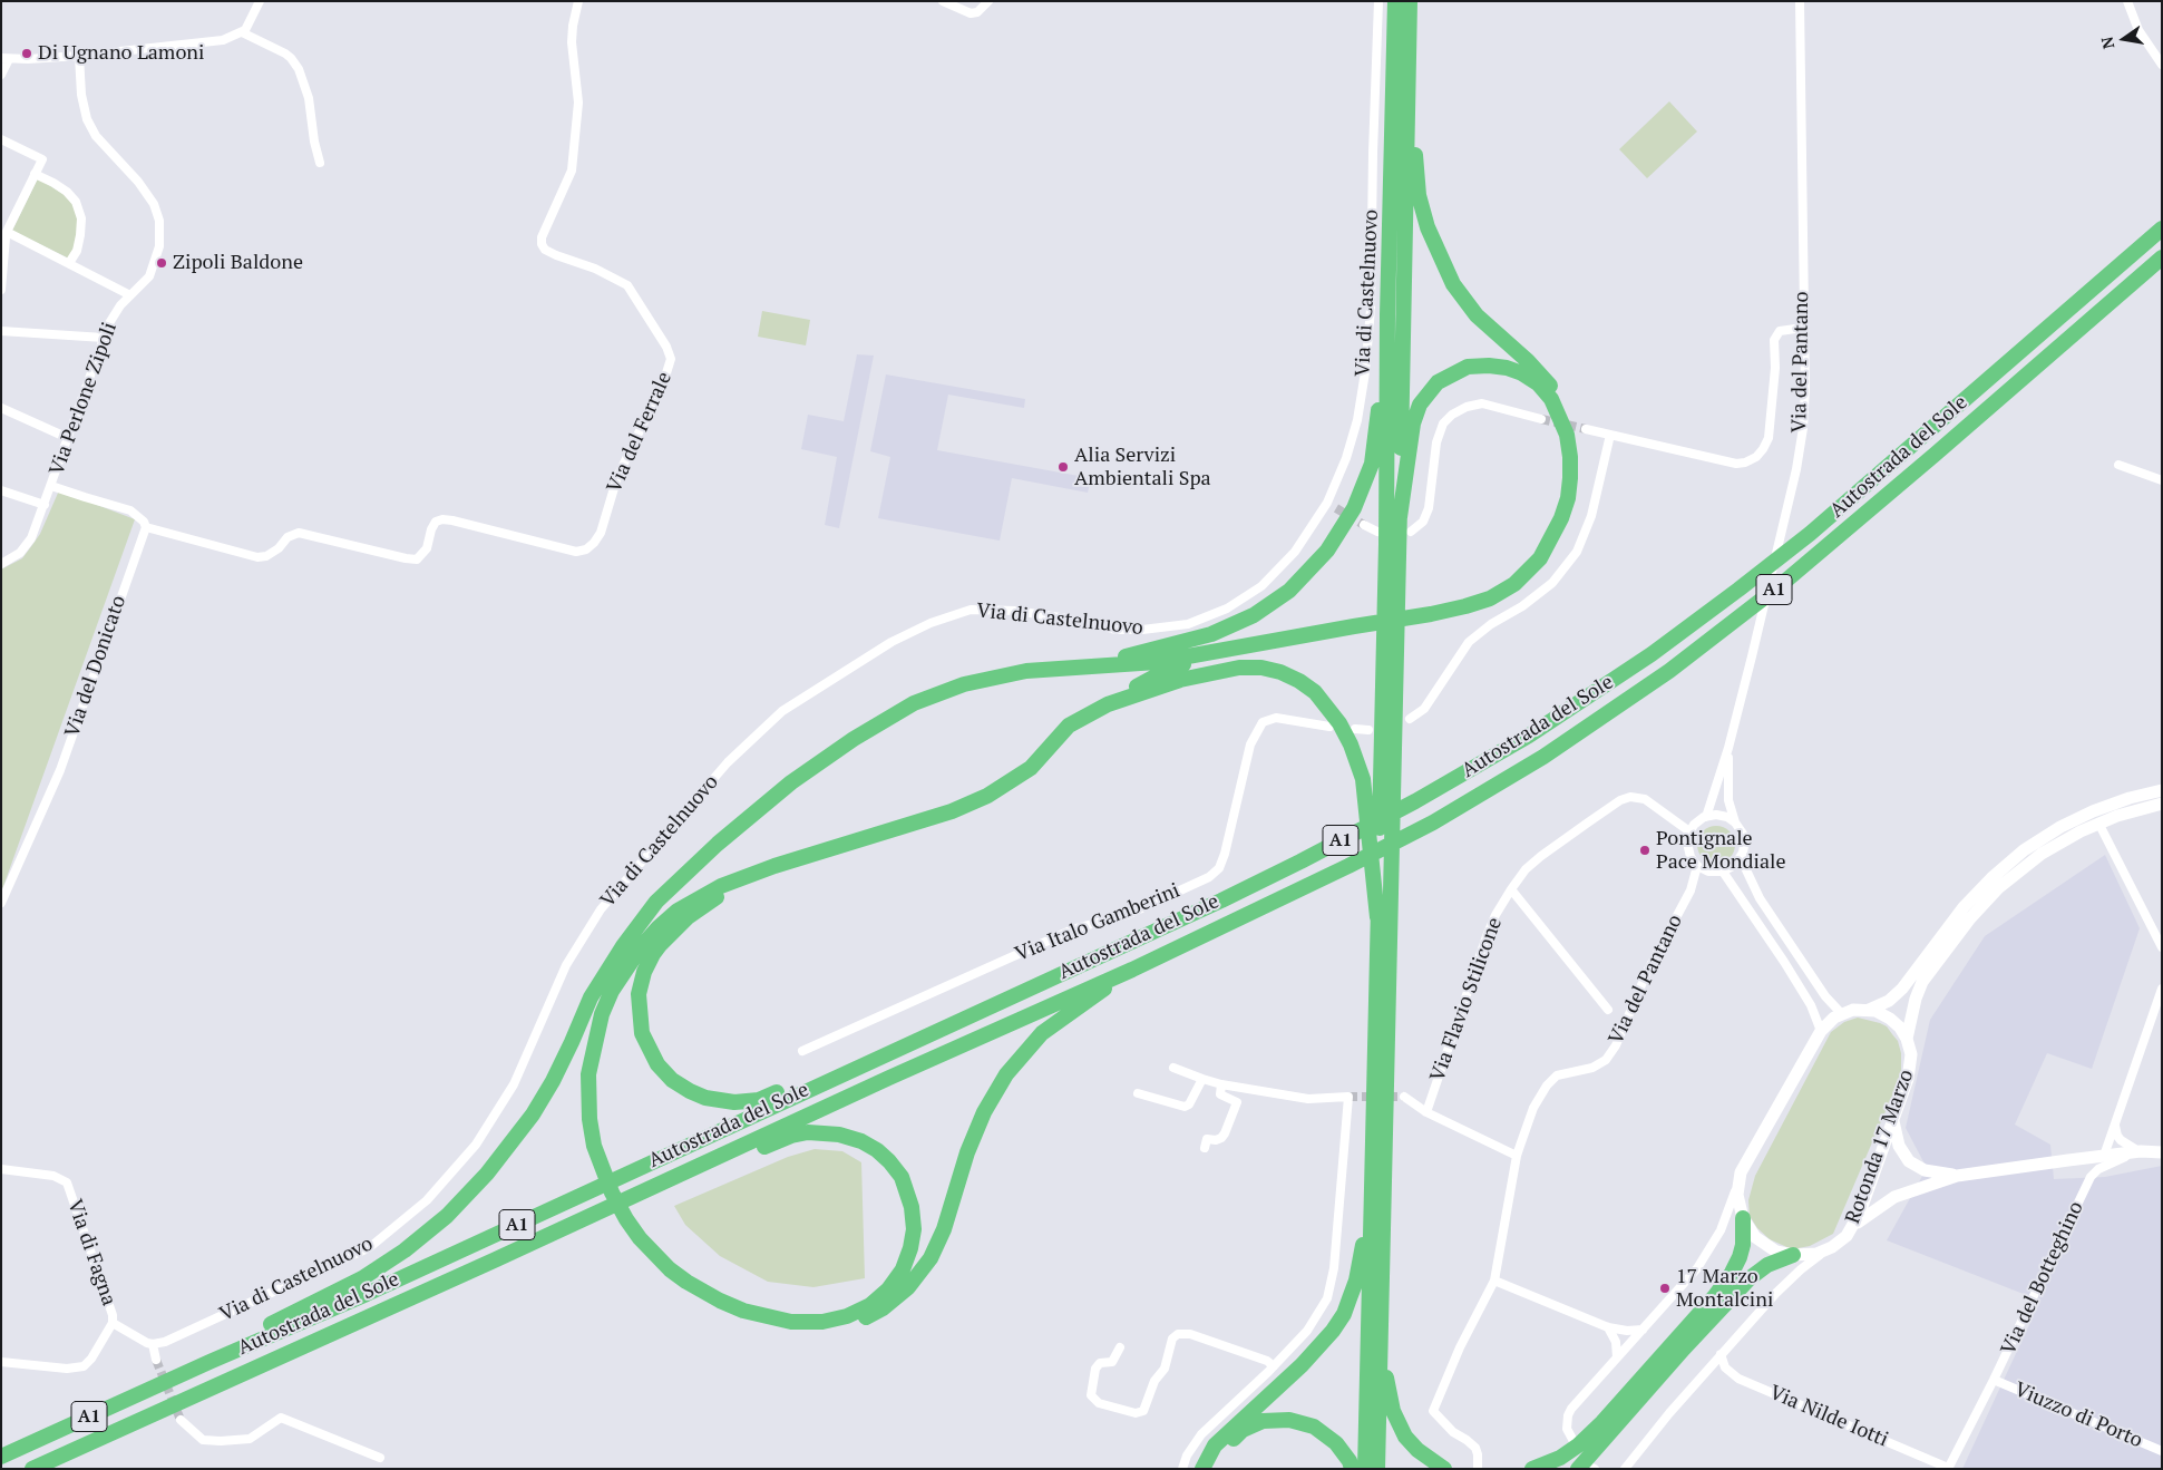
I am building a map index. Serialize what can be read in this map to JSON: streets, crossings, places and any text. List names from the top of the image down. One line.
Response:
{"streets":{"highway":["Autostrada del Sole","A1"],"main road":["Rotonda 17 Marzo"],"street":["Via di Castelnuovo","Via del Pantano","Via Perlone Zipoli","Via del Ferrale","Via del Donicato","Via Italo Gamberini","Via Flavio Stilicone","Via di Fagna","Via del Botteghino","Viuzzo di Porto","Via Nilde Iotti"]},"crossings":[["Via del Pantano","Via Flavio Stilicone"],["Via del Pantano","Rotonda 17 Marzo"],["Via del Ferrale","Via del Donicato"],["Via del Botteghino","Viuzzo di Porto"],["Via del Botteghino","Via Nilde Iotti"]],"places":["Di Ugnano Lamoni","Zipoli Baldone","Alia Servizi Ambientali Spa","Pontignale Pace Mondiale","17 Marzo Montalcini"],"north":"left"}
